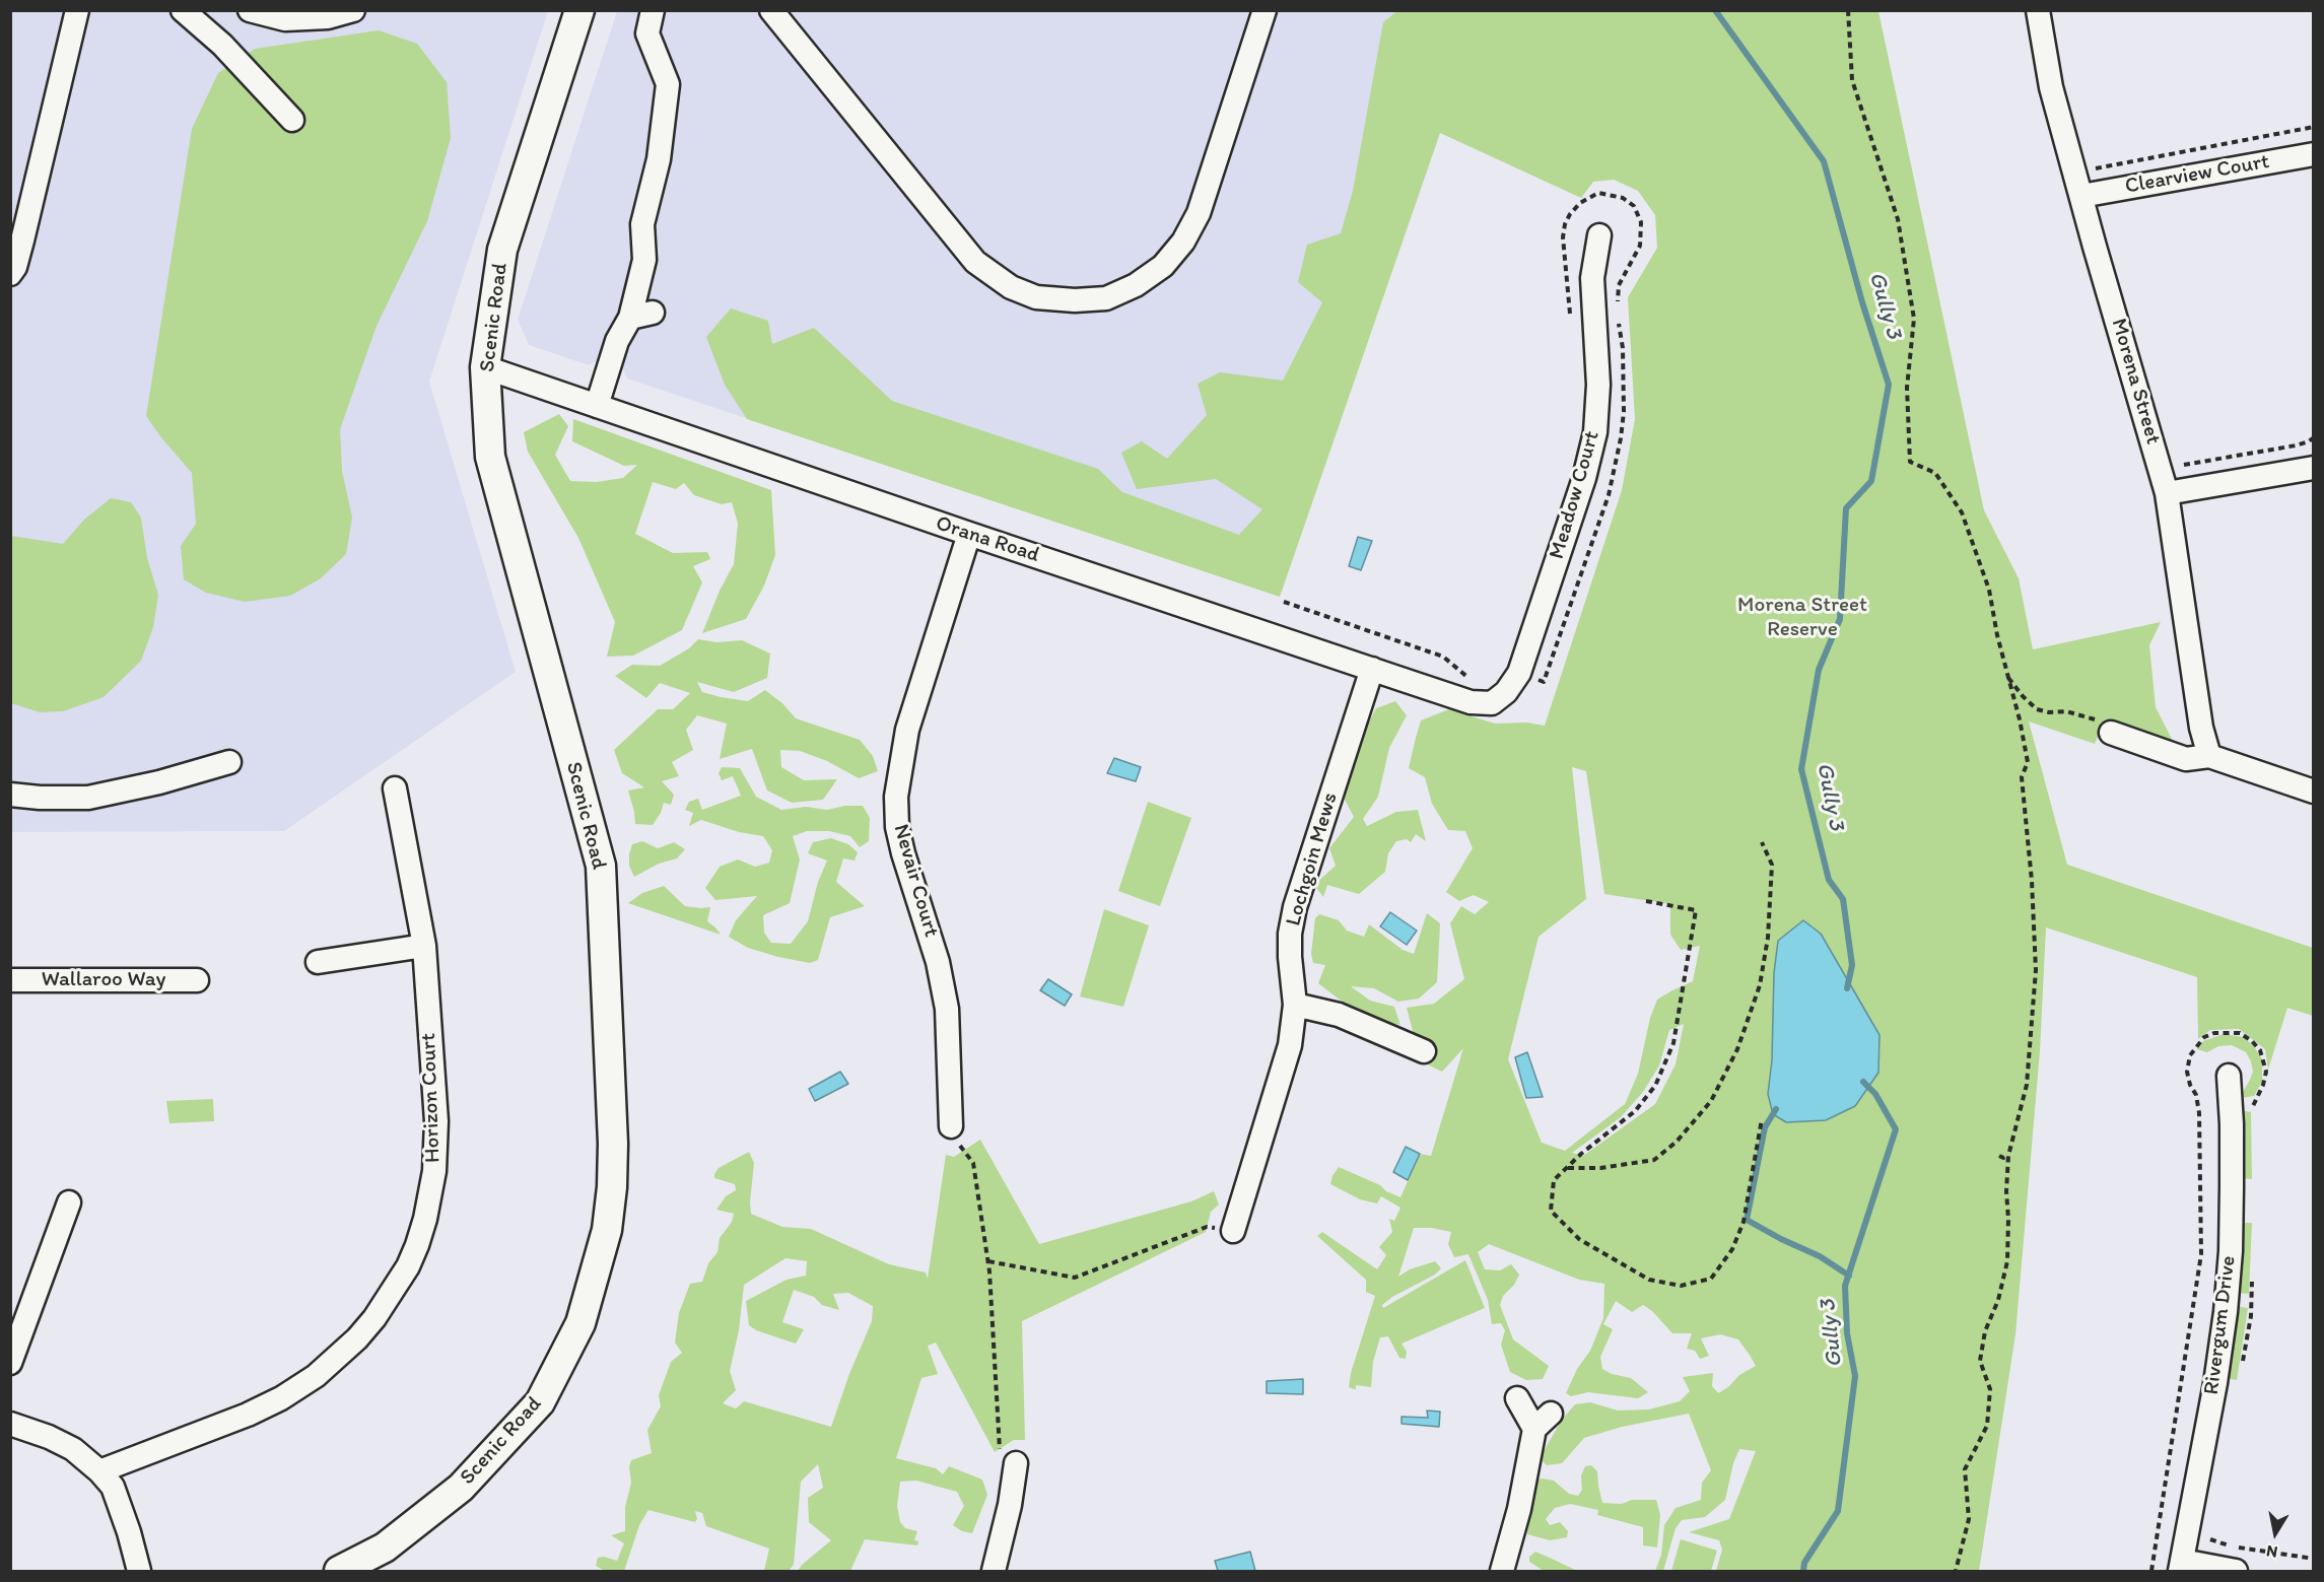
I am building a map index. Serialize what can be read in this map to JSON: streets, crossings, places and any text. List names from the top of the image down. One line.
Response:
{"streets":{"main road":["Scenic Road"],"street":["Clearview Court","Morena Street","Meadow Court","Orana Road","Lochgoin Mews","Nevair Court","Wallaroo Way","Horizon Court","Rivergum Drive"]},"crossings":[["Clearview Court","Morena Street"],["Scenic Road","Orana Road"],["Meadow Court","Orana Road"],["Orana Road","Lochgoin Mews"],["Orana Road","Nevair Court"]],"water":["Gully 3"],"parks":["Morena Street Reserve"],"north":"bottom"}
